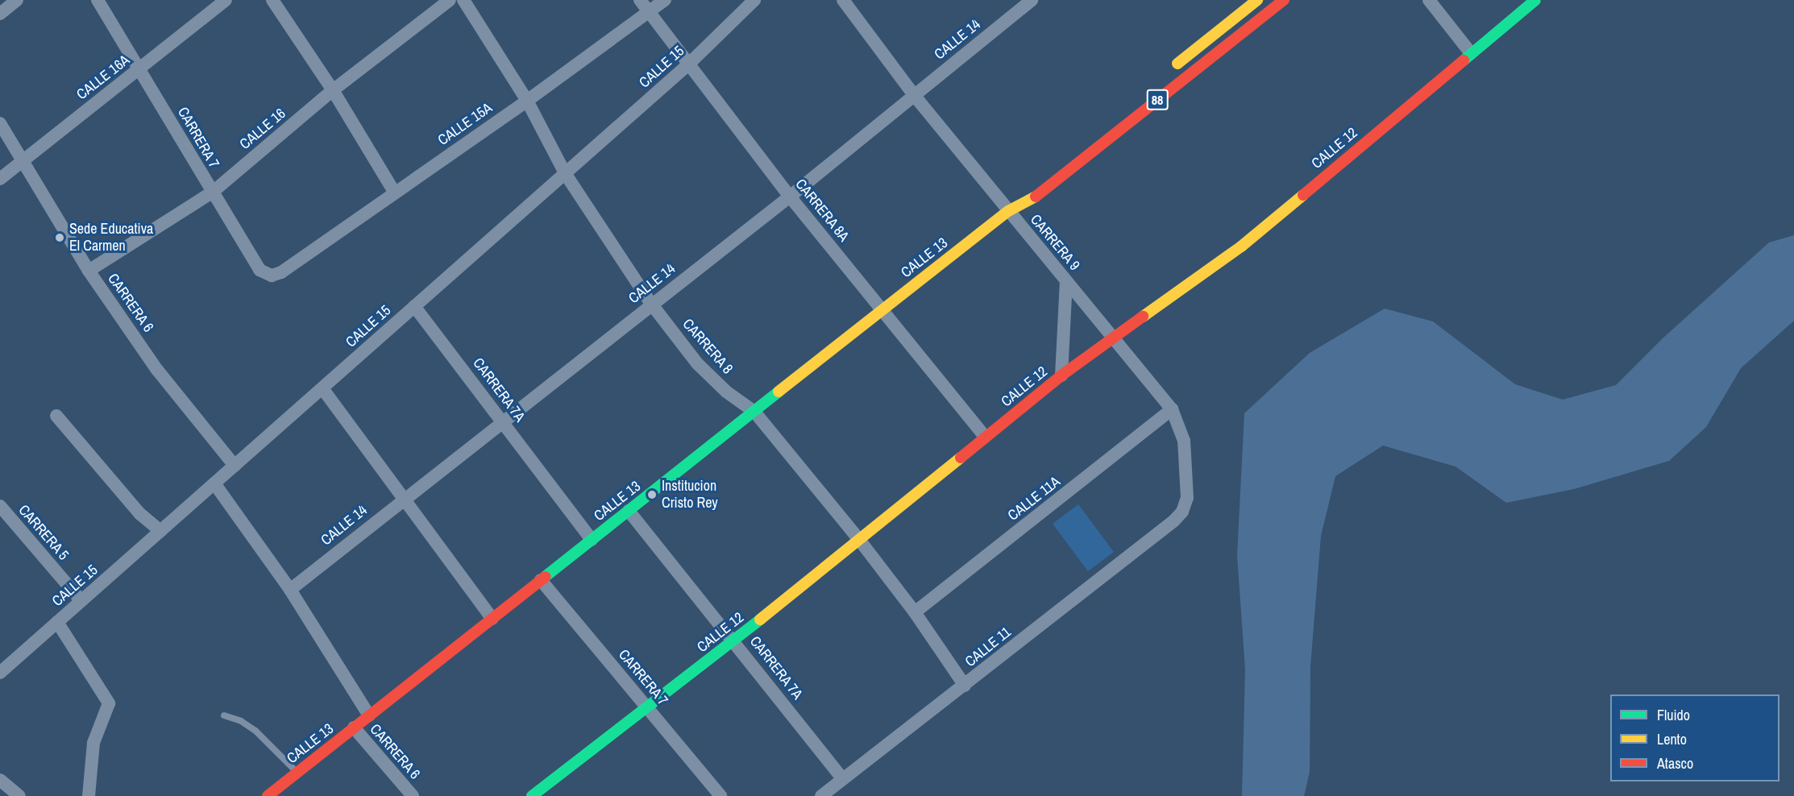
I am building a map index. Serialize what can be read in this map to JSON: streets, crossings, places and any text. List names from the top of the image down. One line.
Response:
{"streets":{"main road":["88","CALLE 12","CALLE 13"],"street":["CALLE 14","CALLE 15","CALLE 16A","CALLE 15A","CALLE 16","CARRERA 7","CARRERA 8A","CARRERA 9","CARRERA 6","CARRERA 8","CARRERA 7A","CALLE 11A","CARRERA 5","CALLE 11"]},"crossings":[["CALLE 14","CARRERA 8A"],["CALLE 14","CARRERA 9"],["CALLE 14","CARRERA 8"],["CALLE 14","CARRERA 7A"],["CALLE 15","CARRERA 8A"],["CALLE 15","CARRERA 6"],["CALLE 15","CARRERA 8"],["CALLE 15","CARRERA 7A"],["CALLE 15","CARRERA 5"],["CALLE 16A","CARRERA 7"],["CALLE 16A","CARRERA 6"],["CALLE 15A","CARRERA 7"],["CALLE 15A","CARRERA 8A"],["CALLE 15A","CARRERA 8"],["CALLE 16","CARRERA 7"],["CALLE 16","CARRERA 6"],["CARRERA 7","CALLE 12"],["CARRERA 7","CALLE 13"],["CALLE 12","CARRERA 8A"],["CALLE 12","CARRERA 9"],["CALLE 12","CARRERA 8"],["CALLE 12","CARRERA 7A"],["CARRERA 8A","CALLE 13"],["CARRERA 9","CALLE 13"],["CARRERA 9","CALLE 11A"],["CARRERA 9","CALLE 11"],["CALLE 13","CARRERA 6"],["CALLE 13","CARRERA 8"],["CALLE 13","CARRERA 7A"],["CARRERA 8","CALLE 11A"],["CARRERA 8","CALLE 11"],["CARRERA 7A","CALLE 11"]],"places":["Sede Educativa El Carmen","Institucion Cristo Rey"],"legend":["Fluido","Lento","Atasco"]}
